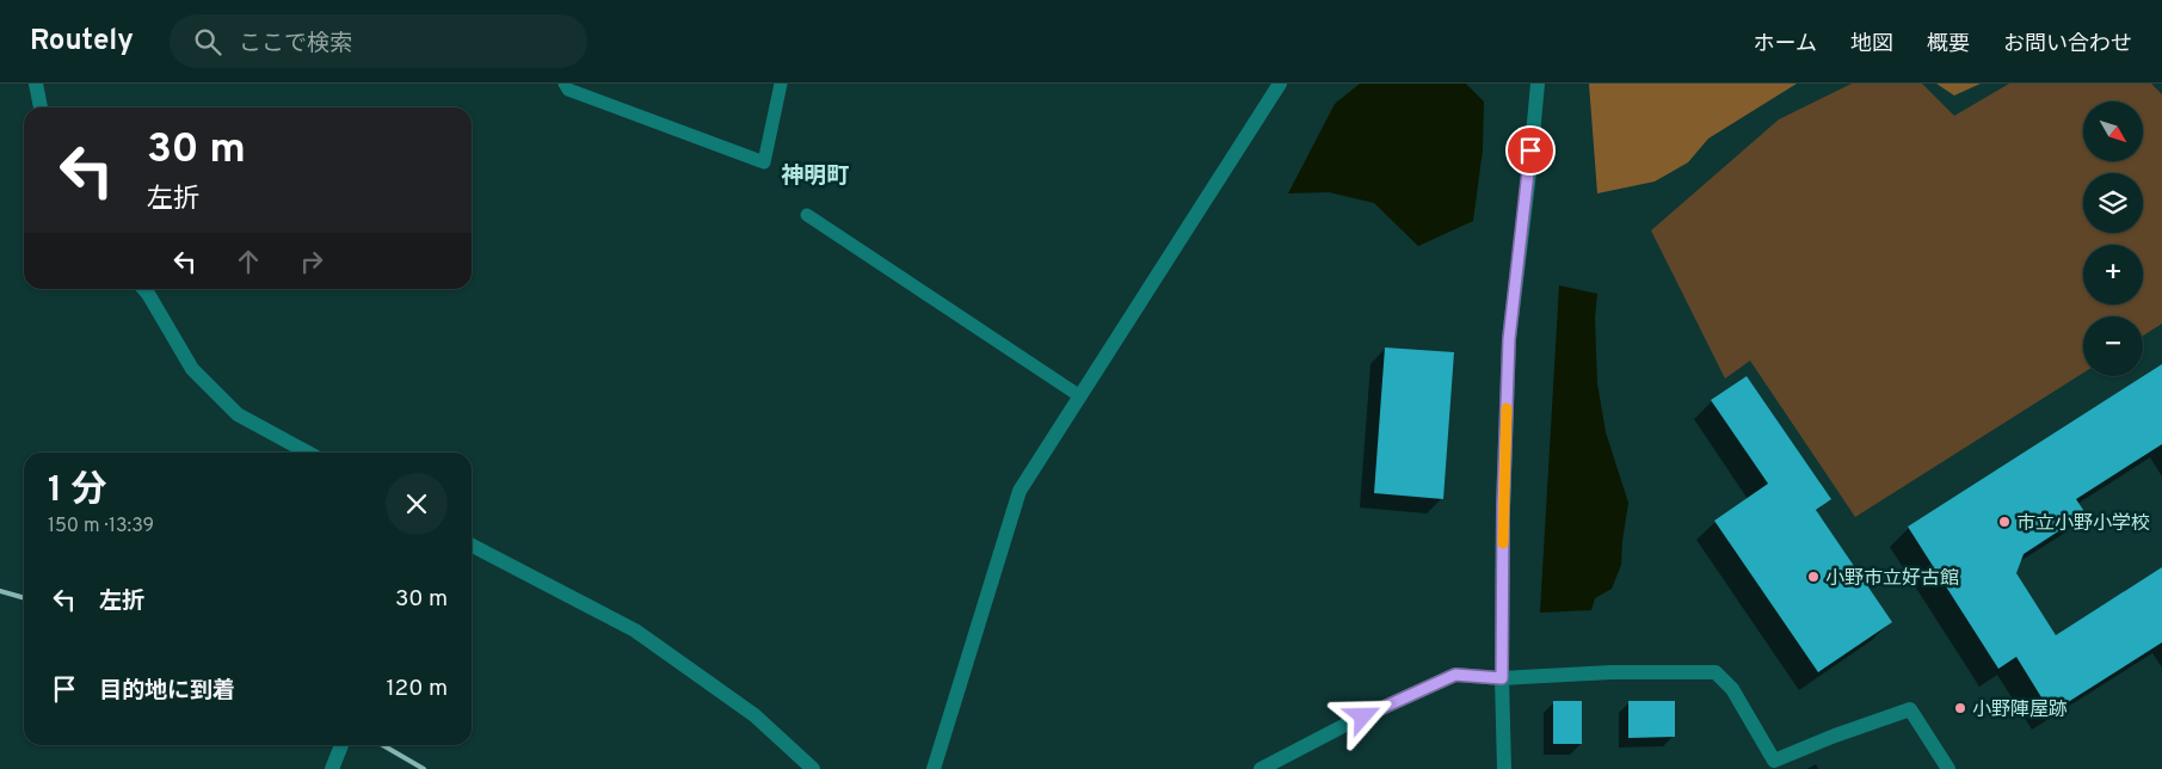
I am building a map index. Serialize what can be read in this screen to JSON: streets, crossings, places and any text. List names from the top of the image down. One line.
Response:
{"districts":["神明町"],"places":["市立小野小学校","小野市立好古館","小野陣屋跡"],"north":"bottom right","page":{"header":"Routely","search":"ここで検索","nav":["ホーム","地図","概要","お問い合わせ"],"map_buttons":["+","−"],"turn":["30 m","左折"],"heading":["1 分","150 m · 13:39"],"list":[{"name":"左折","value":"30 m"},{"name":"目的地に到着","value":"120 m"}]}}
